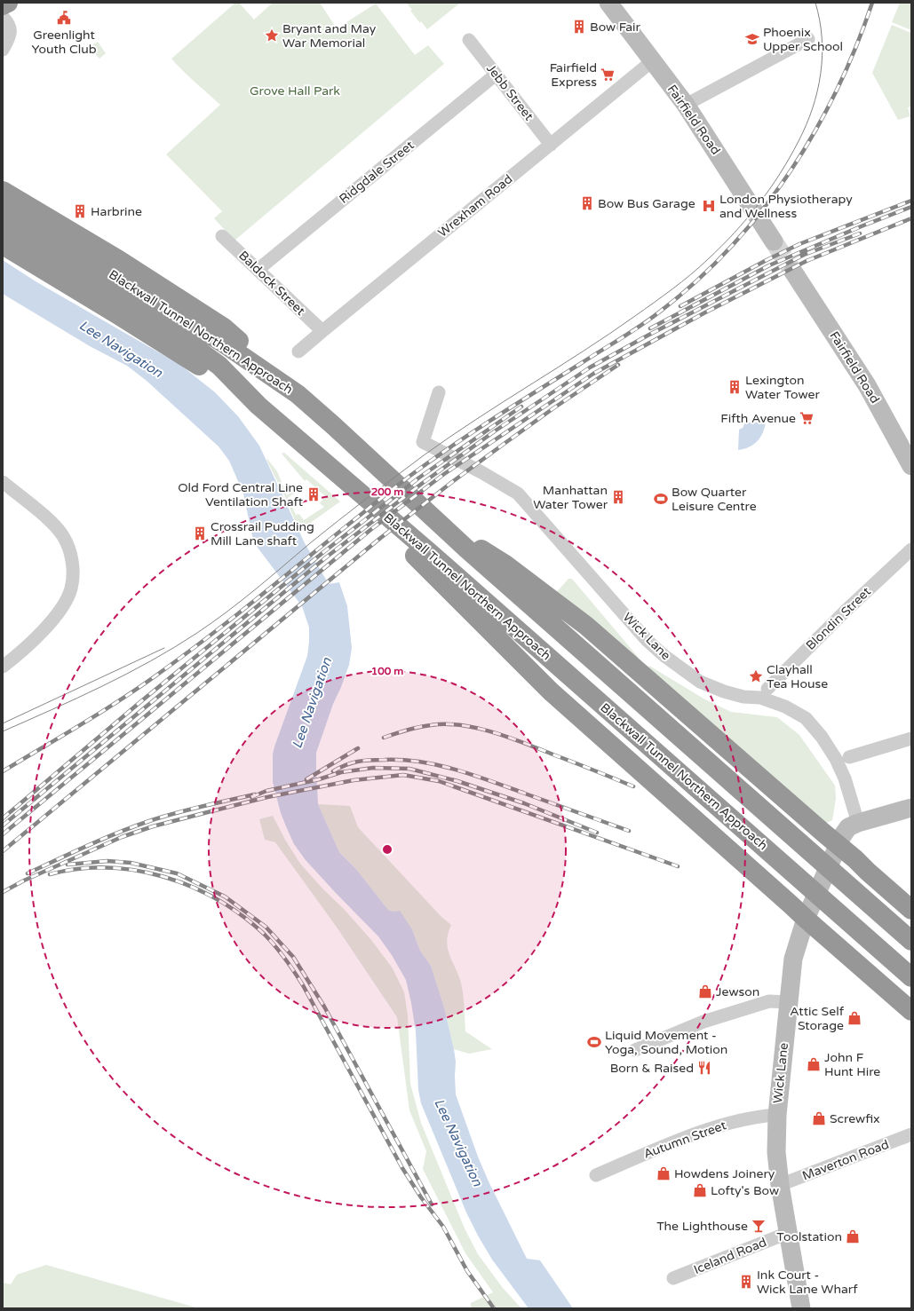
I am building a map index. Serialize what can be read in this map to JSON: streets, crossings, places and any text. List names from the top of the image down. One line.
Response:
{"streets":{"highway":["Blackwall Tunnel Northern Approach"],"main road":["Fairfield Road","Wick Lane"],"street":["Jebb Street","Ridgdale Street","Wrexham Road","Baldock Street","Blondin Street","Autumn Street","Maverton Road","Iceland Road"]},"crossings":[["Jebb Street","Ridgdale Street"],["Jebb Street","Wrexham Road"],["Fairfield Road","Wrexham Road"],["Ridgdale Street","Baldock Street"],["Wrexham Road","Baldock Street"],["Wick Lane","Autumn Street"],["Wick Lane","Maverton Road"],["Wick Lane","Iceland Road"]],"water":["Lee Navigation"],"parks":["Grove Hall Park"],"places":{"public building":["Greenlight Youth Club"],"building":["Bow Fair","Bow Bus Garage","Harbrine","Lexington Water Tower","Old Ford Central Line Ventilation Shaft","Manhattan Water Tower","Crossrail Pudding Mill Lane shaft","Ink Court - Wick Lane Wharf"],"place":["Bryant and May War Memorial","Clayhall Tea House"],"school or university":["Phoenix Upper School"],"supermarket":["Fairfield Express","Fifth Avenue"],"hospital":["London Physiotherapy and Wellness"],"sports":["Bow Quarter Leisure Centre","Liquid Movement - Yoga, Sound, Motion"],"shop":["Jewson","Attic Self Storage","John F Hunt Hire","Screwfix","Howdens Joinery","Lofty's Bow","Toolstation"],"restaurant":["Born & Raised"],"bar":["The Lighthouse"]},"rings":["200 m","100 m"]}
